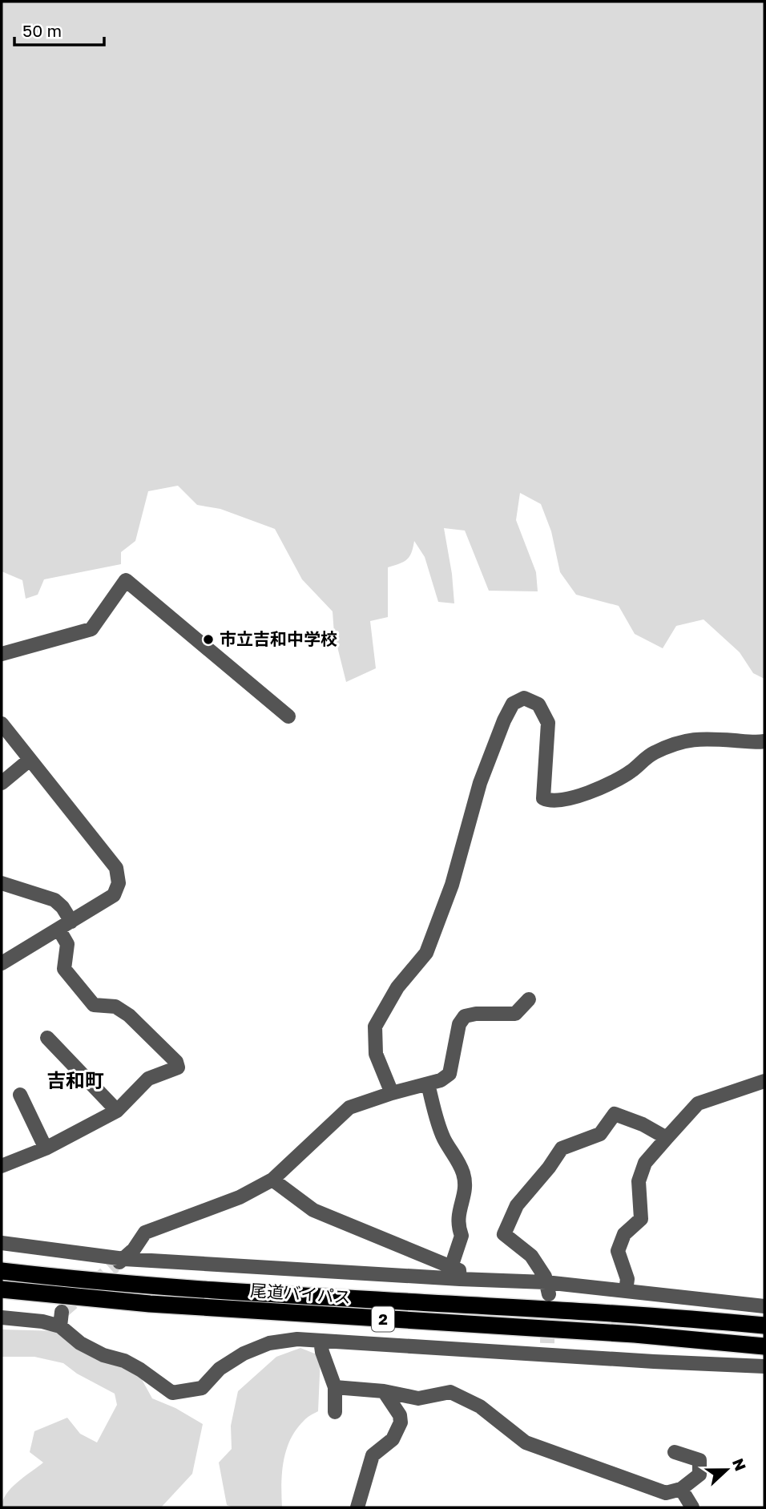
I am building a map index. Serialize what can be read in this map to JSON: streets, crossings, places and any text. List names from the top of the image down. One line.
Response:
{"streets":{"highway":["尾道バイパス","2"]},"districts":["吉和町"],"places":["市立吉和中学校"],"scale_bar":"50 m","north":"right"}
